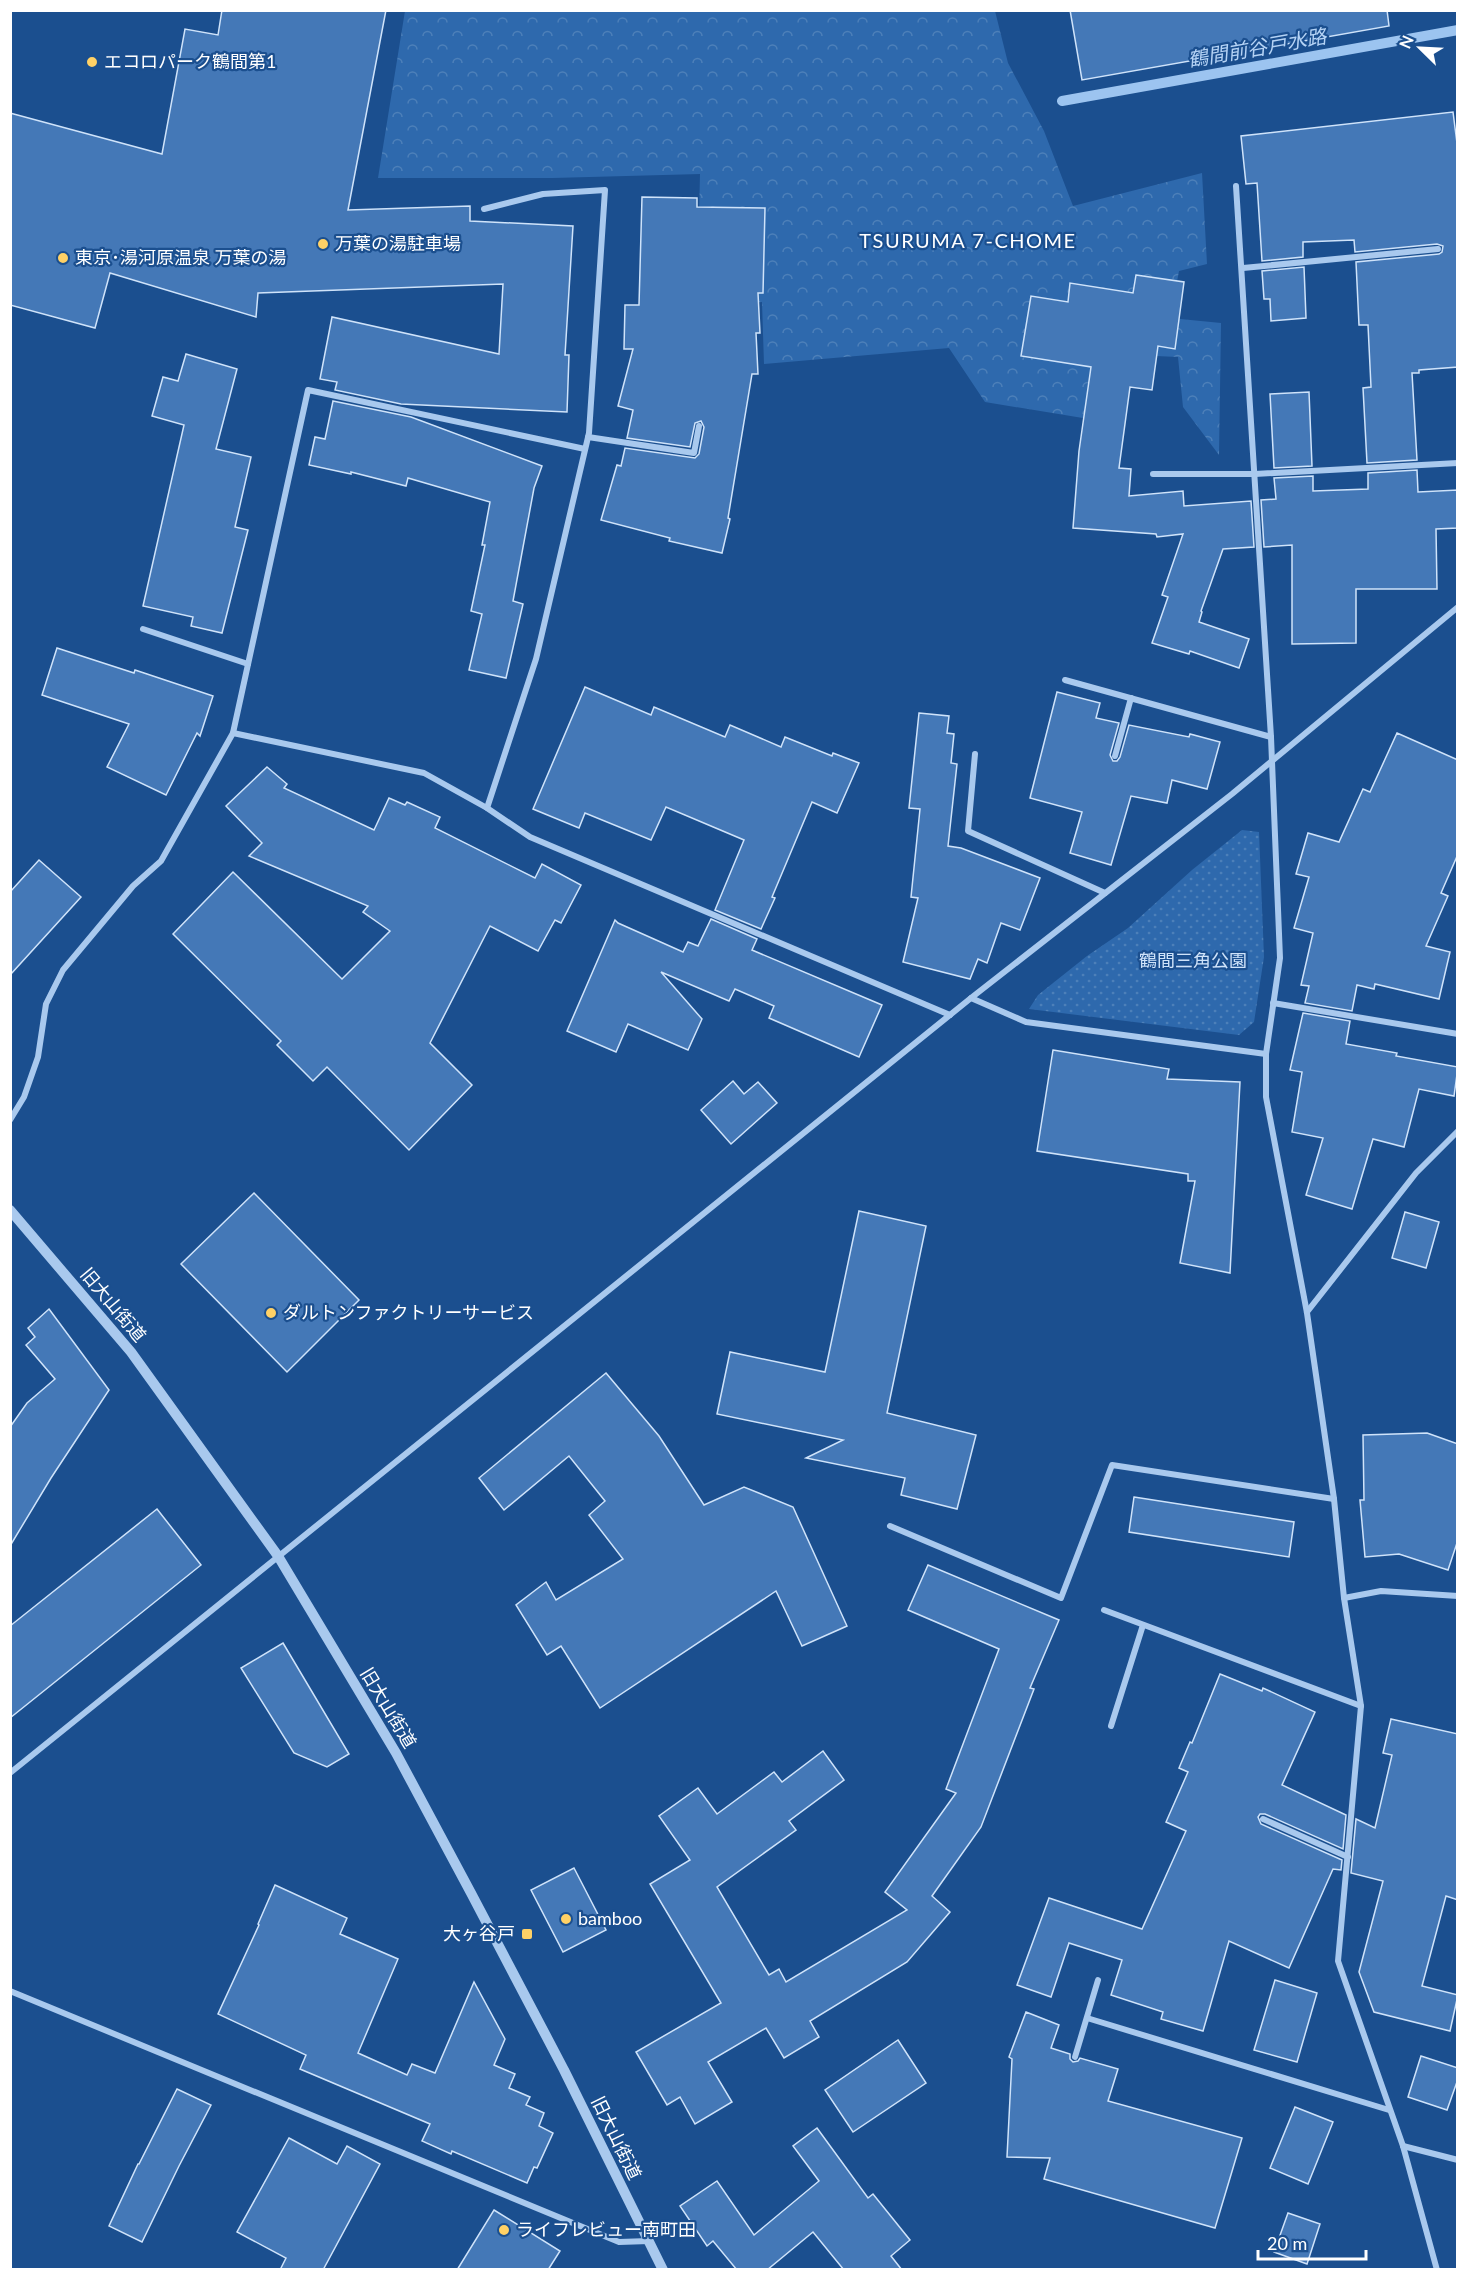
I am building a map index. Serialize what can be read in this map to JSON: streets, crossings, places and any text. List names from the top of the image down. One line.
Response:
{"streets":{"street":["旧大山街道"]},"districts":["TSURUMA 7-CHOME"],"water":["鶴間前谷戸水路"],"parks":["鶴間三角公園"],"places":{"other":["エコロパーク鶴間第1","万葉の湯駐車場","東京･湯河原温泉 万葉の湯","ダルトンファクトリーサービス","bamboo","ライフレビュー南町田"],"transit":["大ヶ谷戸"]},"scale_bar":"20 m","north":"top left"}
